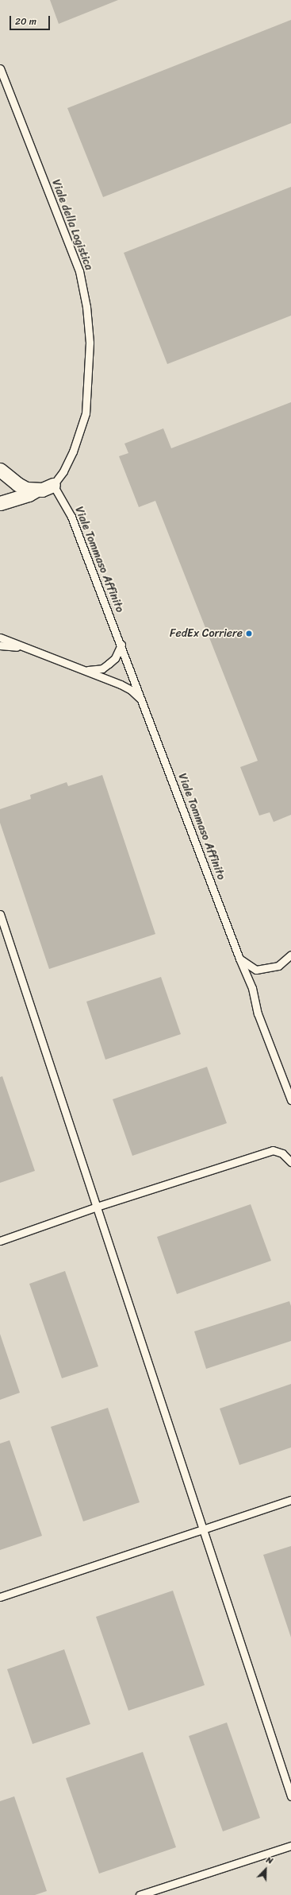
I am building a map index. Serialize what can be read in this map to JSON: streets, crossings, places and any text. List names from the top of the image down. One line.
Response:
{"streets":{"lane":["Viale della Logistica","Viale Tommaso Affinito"]},"crossings":[["Viale della Logistica","Viale Tommaso Affinito"]],"places":["FedEx Corriere"],"scale_bar":"20 m","north":"top right"}
